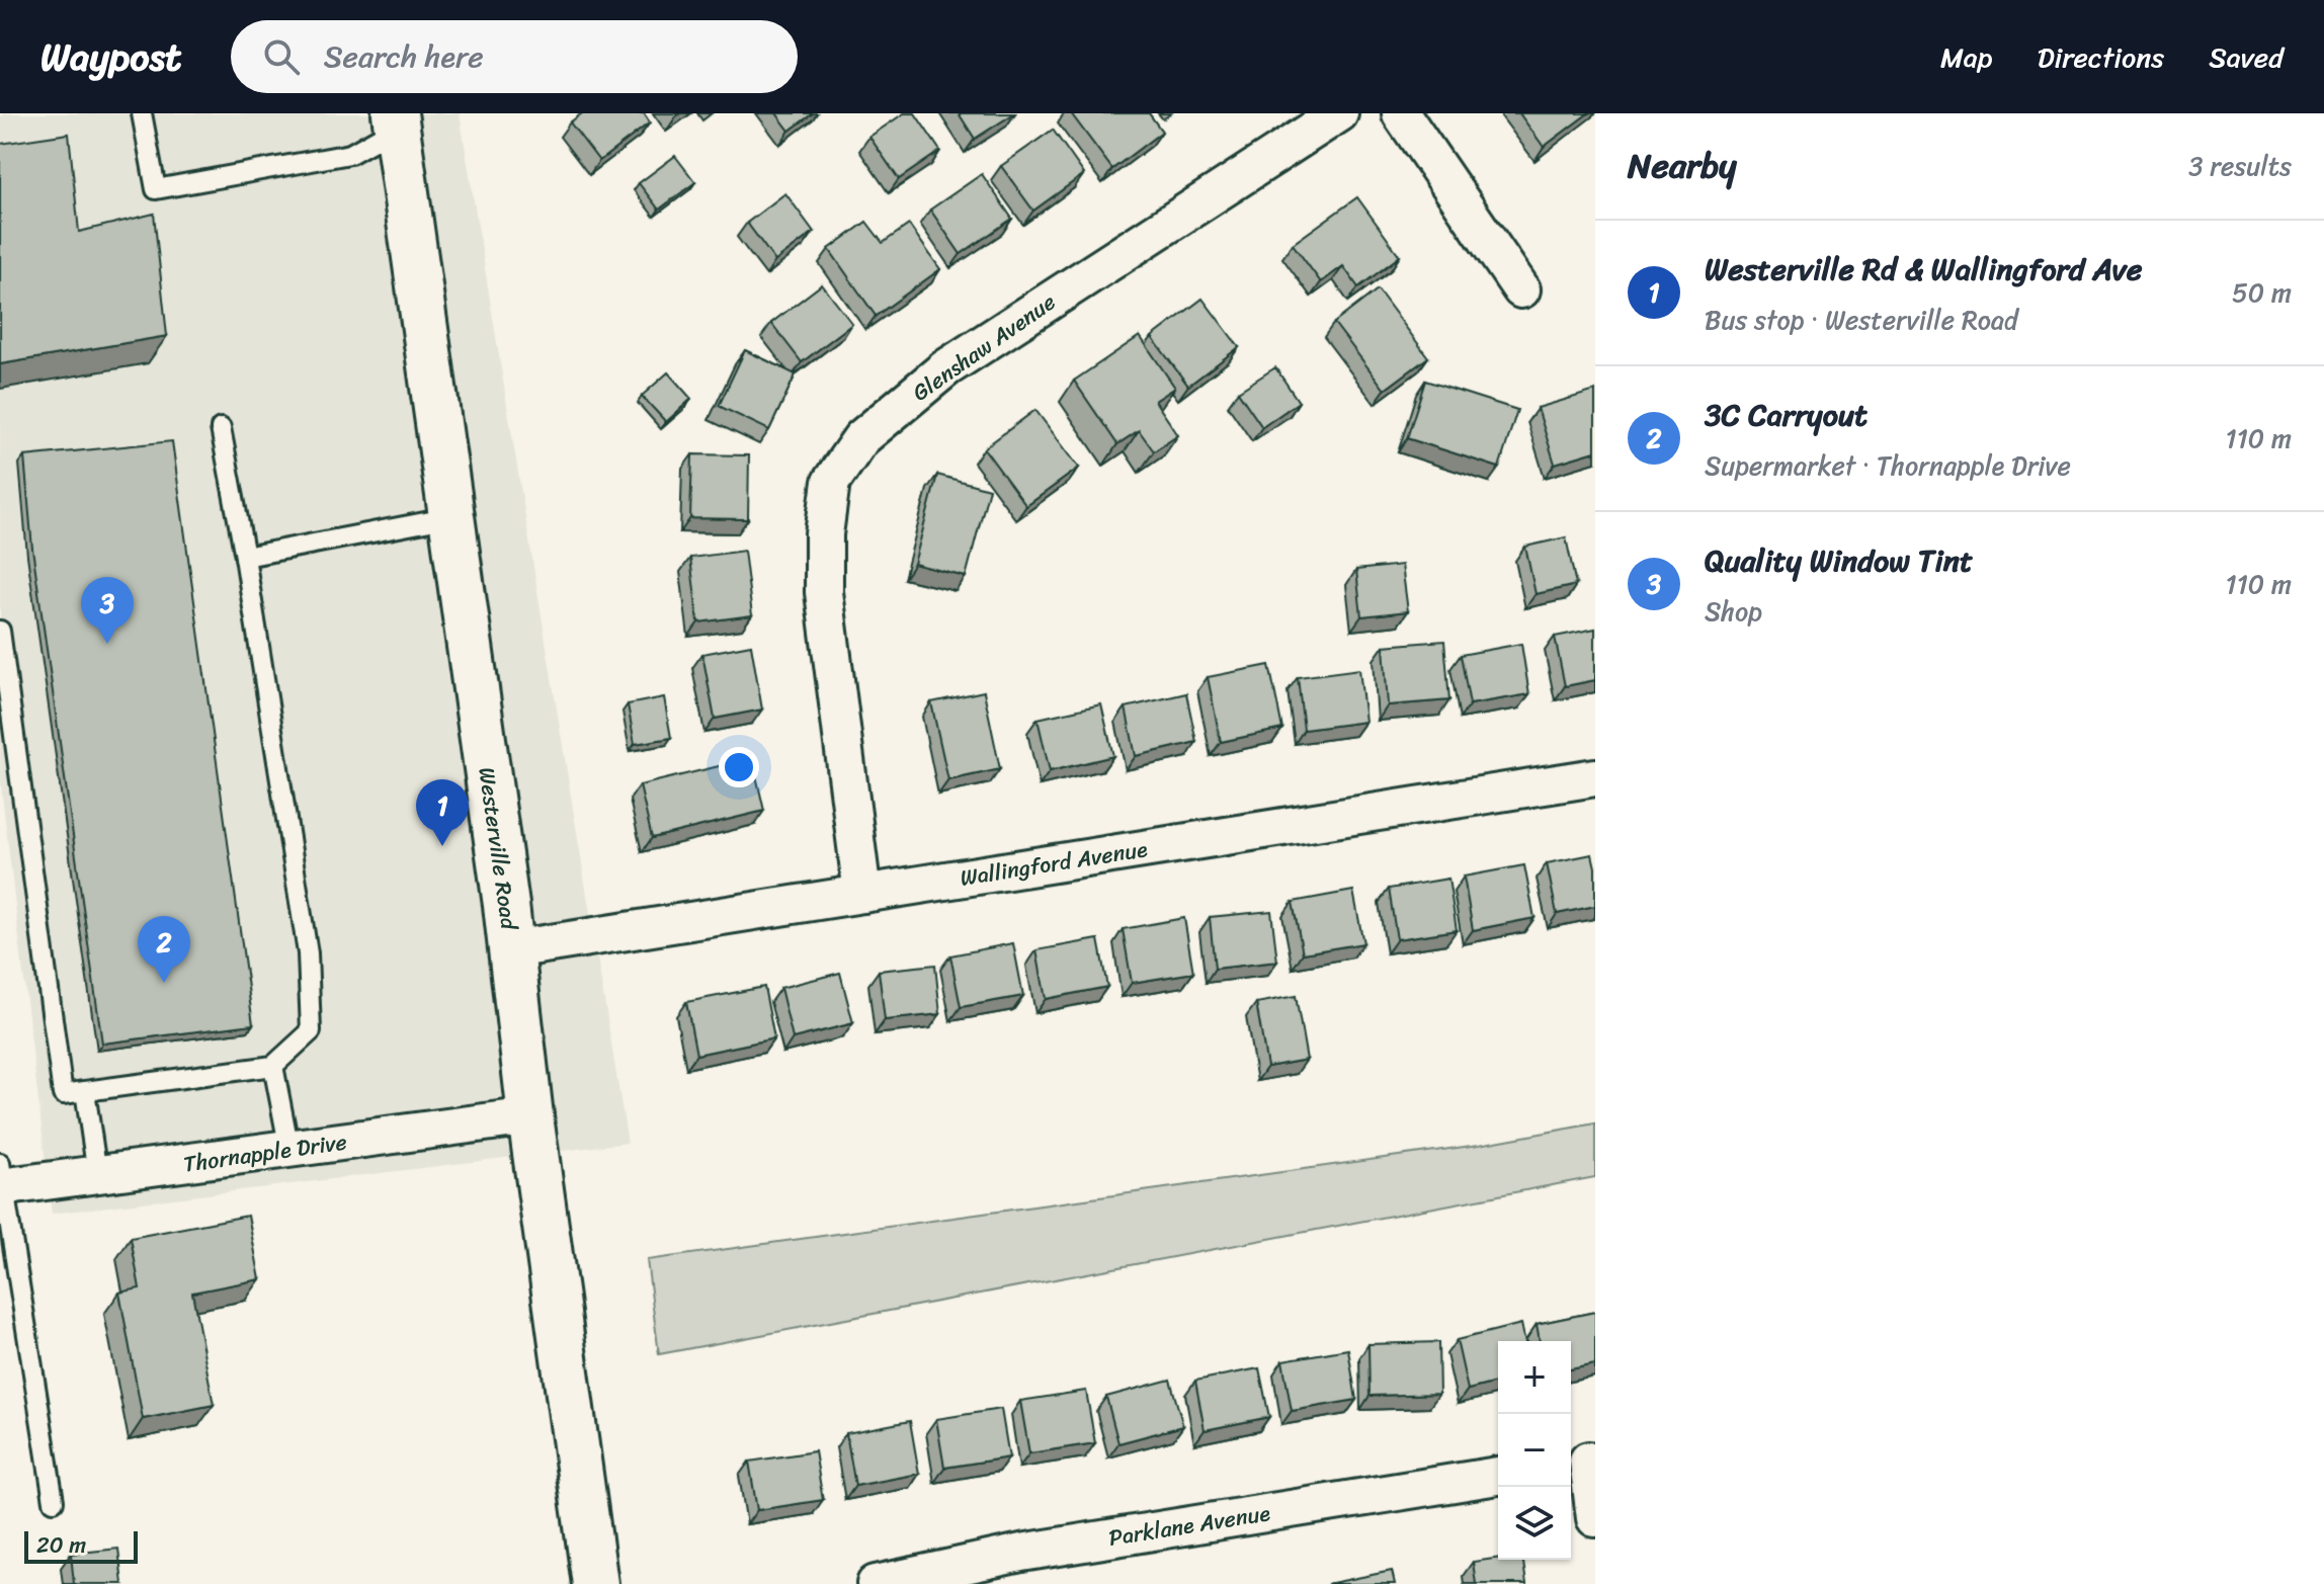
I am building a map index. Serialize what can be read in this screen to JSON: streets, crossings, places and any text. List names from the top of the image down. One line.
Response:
{"streets":{"main road":["Westerville Road"],"street":["Glenshaw Avenue","Wallingford Avenue","Thornapple Drive","Parklane Avenue"]},"crossings":[["Glenshaw Avenue","Wallingford Avenue"],["Westerville Road","Wallingford Avenue"],["Westerville Road","Thornapple Drive"]],"scale_bar":"20 m","page":{"header":"Waypost","search":"Search here","nav":["Map","Directions","Saved"],"heading":["Nearby","3 results"],"list":[{"mark":"1","name":"Westerville Rd & Wallingford Ave","note":"Bus stop · Westerville Road","value":"50 m"},{"mark":"2","name":"3C Carryout","note":"Supermarket · Thornapple Drive","value":"110 m"},{"mark":"3","name":"Quality Window Tint","note":"Shop","value":"110 m"}],"pins":["3","1","2"],"map_buttons":["+","−"],"scale":"20 m"}}
